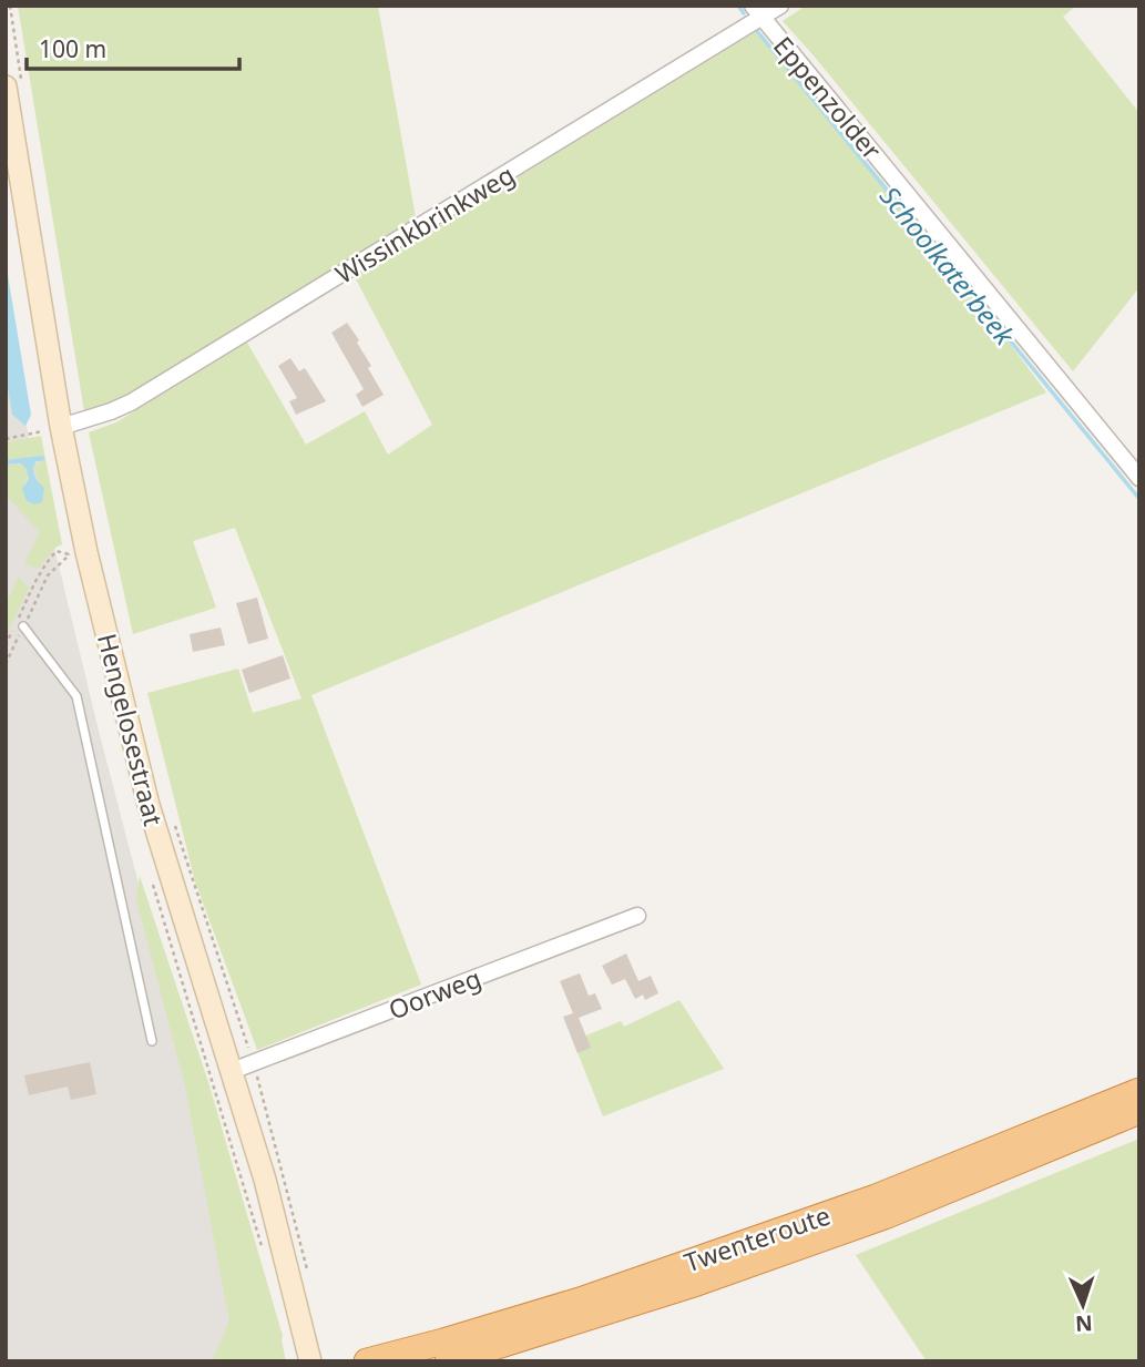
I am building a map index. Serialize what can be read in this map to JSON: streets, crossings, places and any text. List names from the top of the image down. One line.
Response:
{"streets":{"highway":["Twenteroute"],"main road":["Hengelosestraat"],"street":["Eppenzolder","Wissinkbrinkweg","Oorweg"]},"crossings":[["Eppenzolder","Wissinkbrinkweg"],["Wissinkbrinkweg","Hengelosestraat"],["Hengelosestraat","Oorweg"]],"water":["Schoolkaterbeek"],"scale_bar":"100 m","north":"bottom"}
